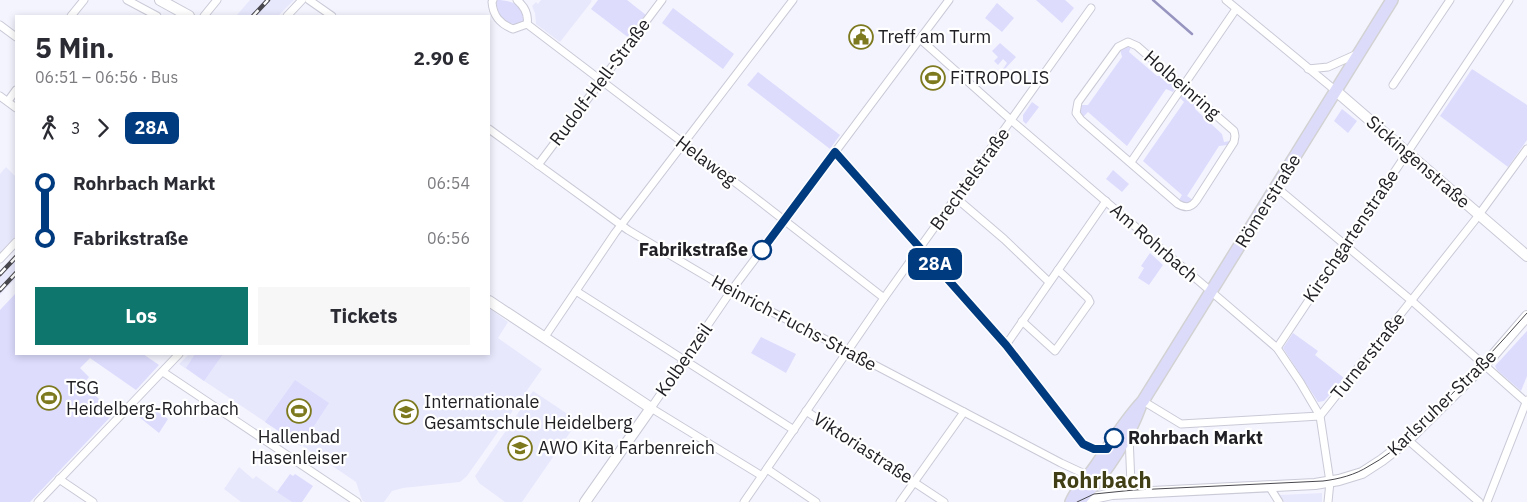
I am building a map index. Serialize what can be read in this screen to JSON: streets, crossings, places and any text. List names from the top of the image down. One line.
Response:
{"streets":{"main road":["Sickingenstraße","Römerstraße","Kolbenzeil","Karlsruher Straße"],"street":["Rudolf-Hell-Straße","Holbeinring","Helaweg","Brechtelstraße","Kirschgartenstraße","Am Rohrbach","Heinrich-Fuchs-Straße","Turnerstraße","Viktoriastraße"]},"crossings":[["Rudolf-Hell-Straße","Helaweg"],["Rudolf-Hell-Straße","Heinrich-Fuchs-Straße"],["Helaweg","Brechtelstraße"],["Sickingenstraße","Römerstraße"],["Sickingenstraße","Kirschgartenstraße"],["Sickingenstraße","Turnerstraße"],["Brechtelstraße","Am Rohrbach"],["Brechtelstraße","Heinrich-Fuchs-Straße"],["Brechtelstraße","Viktoriastraße"],["Römerstraße","Am Rohrbach"],["Römerstraße","Heinrich-Fuchs-Straße"],["Römerstraße","Turnerstraße"],["Römerstraße","Karlsruher Straße"],["Kirschgartenstraße","Am Rohrbach"],["Am Rohrbach","Turnerstraße"],["Am Rohrbach","Karlsruher Straße"],["Heinrich-Fuchs-Straße","Kolbenzeil"],["Kolbenzeil","Viktoriastraße"]],"districts":["Rohrbach"],"places":{"public building":["Treff am Turm"],"sports":["FiTROPOLIS","TSG Heidelberg-Rohrbach","Hallenbad Hasenleiser"],"other":["Fabrikstraße","Rohrbach Markt"],"school or university":["Internationale Gesamtschule Heidelberg","AWO Kita Farbenreich"]},"lines":["bus line 28A"],"page":{"on_map":"28A","heading":["5 Min.","06:51 – 06:56 · Bus","2.90 €"],"legs":["3","28A"],"list":[{"name":"Rohrbach Markt","value":"06:54"},{"name":"Fabrikstraße","value":"06:56"}],"buttons":["Los","Tickets"]}}
